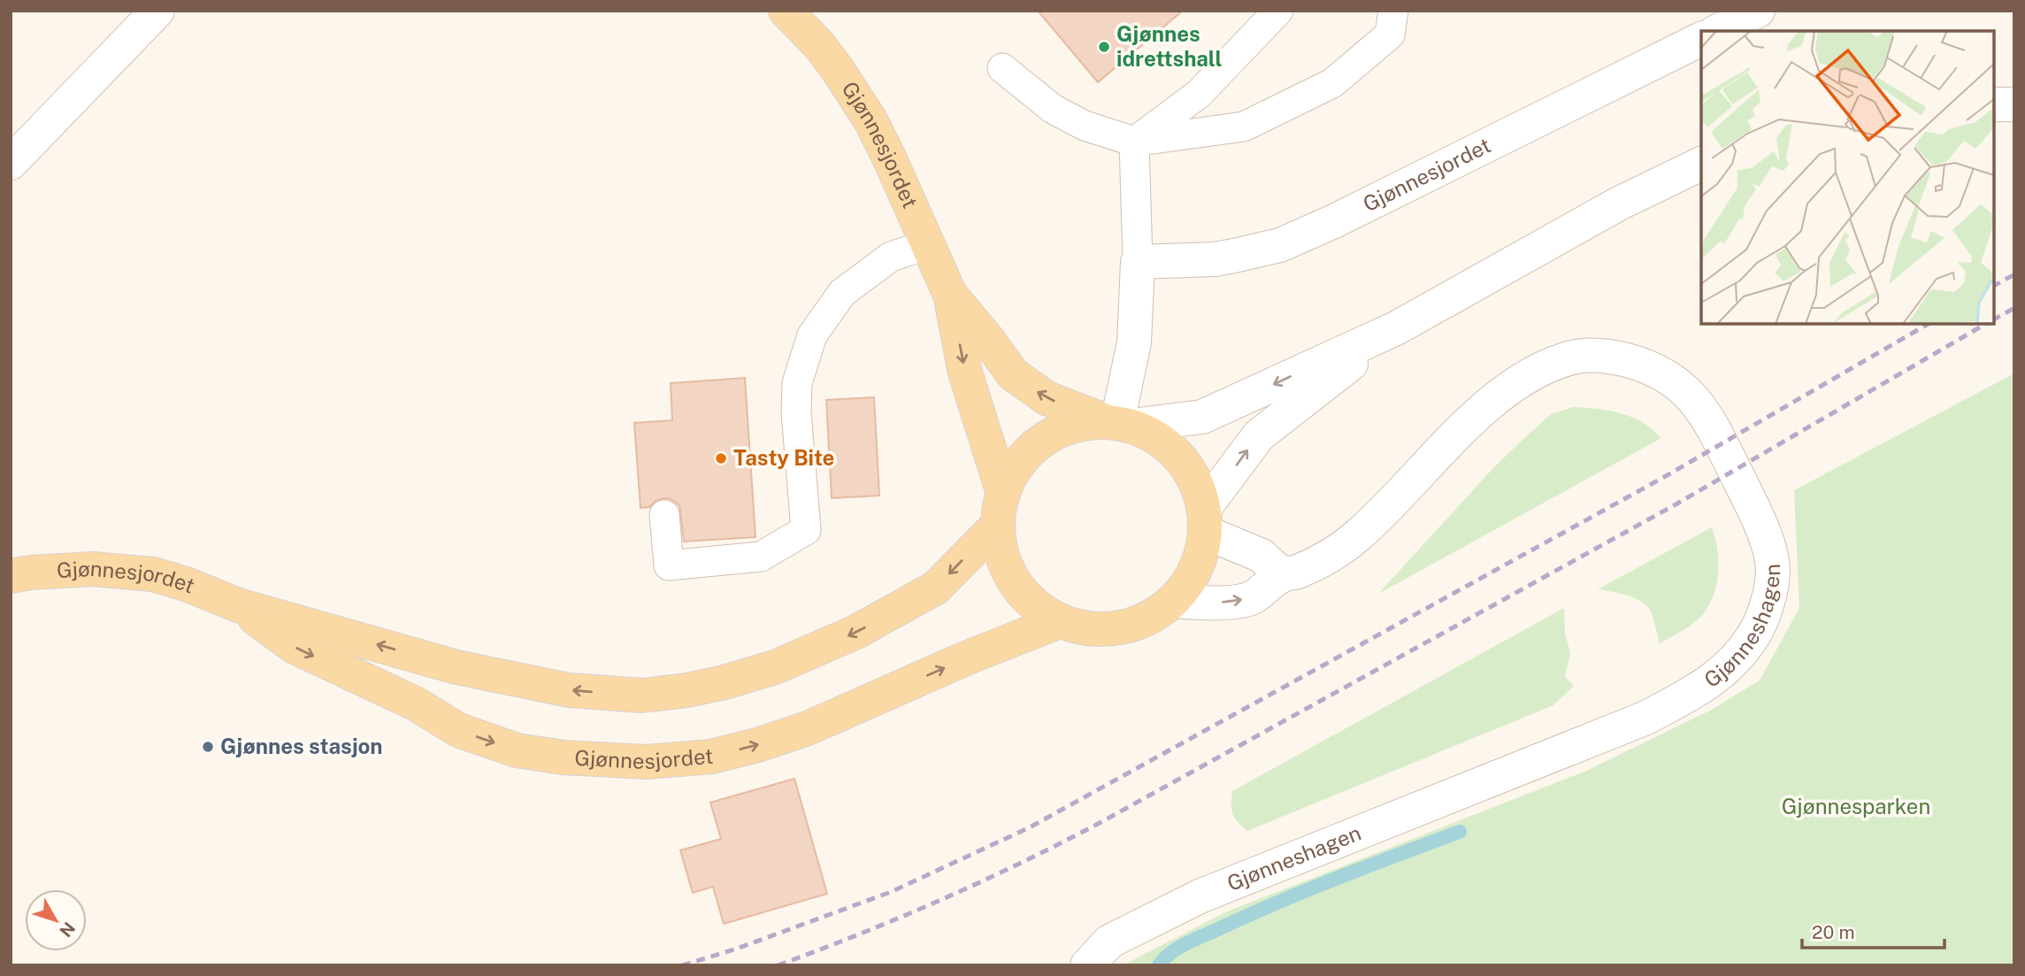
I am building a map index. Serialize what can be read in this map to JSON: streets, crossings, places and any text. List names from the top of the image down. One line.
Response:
{"streets":{"main road":["Gjønnesjordet"],"street":["Gjønneshagen"]},"crossings":[["Gjønnesjordet","Gjønneshagen"]],"parks":["Gjønnesparken"],"places":["Gjønnes idrettshall","Tasty Bite","Gjønnes stasjon"],"scale_bar":"20 m","north":"bottom right"}
